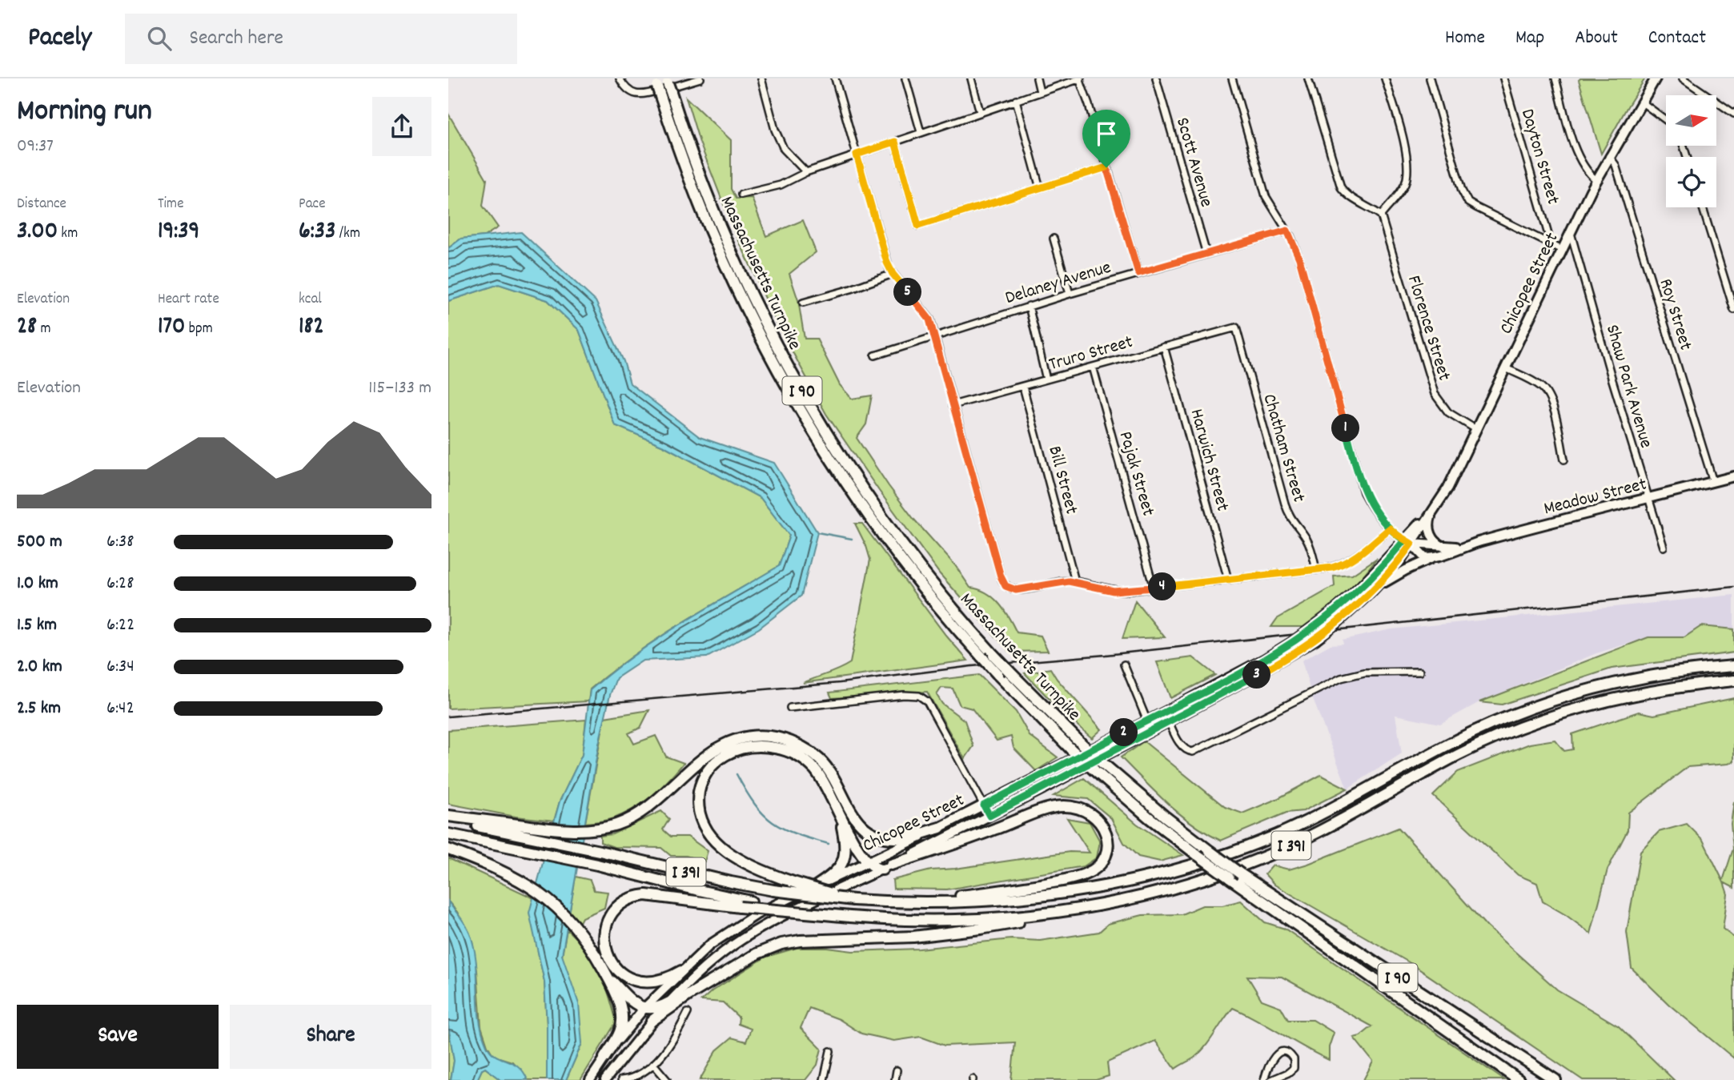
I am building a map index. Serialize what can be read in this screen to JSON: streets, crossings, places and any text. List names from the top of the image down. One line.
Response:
{"streets":{"highway":["Massachusetts Turnpike","I 90","I 391"],"main road":["Chicopee Street","Meadow Street"],"street":["Dayton Street","Scott Avenue","Delaney Avenue","Roy Street","Florence Street","Truro Street","Shaw Park Avenue","Chatham Street","Harwich Street","Pajak Street","Bill Street"]},"crossings":[["Scott Avenue","Delaney Avenue"],["Chicopee Street","Roy Street"],["Chicopee Street","Florence Street"],["Chicopee Street","Shaw Park Avenue"],["Chicopee Street","Meadow Street"],["Roy Street","Meadow Street"],["Truro Street","Chatham Street"],["Truro Street","Harwich Street"],["Truro Street","Pajak Street"],["Truro Street","Bill Street"],["Shaw Park Avenue","Meadow Street"]],"north":"right","page":{"header":"Pacely","search":"Search here","nav":["Home","Map","About","Contact"],"heading":["Morning run","09:37"],"stats":[["Distance","3.00 km"],["Time","19:39"],["Pace","6:33 /km"],["Elevation","28 m"],["Heart rate","170 bpm"],["kcal","182"]],"pins":["5","1","4","3","2"],"chart":["Elevation","115–133 m"],"list":[{"name":"500 m","note":"6:38"},{"name":"1.0 km","note":"6:28"},{"name":"1.5 km","note":"6:22"},{"name":"2.0 km","note":"6:34"},{"name":"2.5 km","note":"6:42"}],"buttons":["Save","Share"]}}
